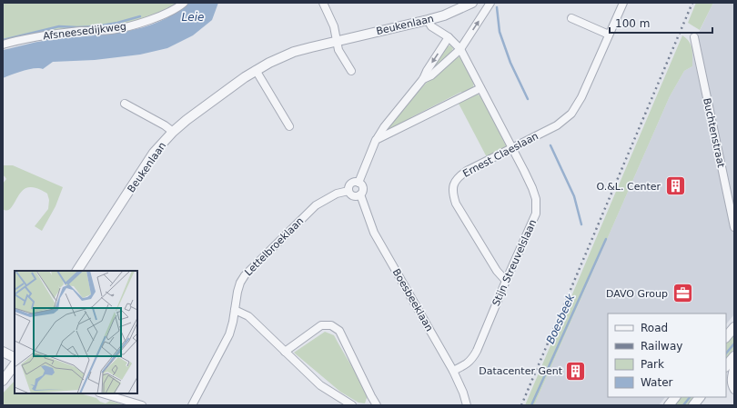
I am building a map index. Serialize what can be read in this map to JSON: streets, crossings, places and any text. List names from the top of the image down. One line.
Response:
{"streets":{"street":["Beukenlaan","Afsneesedijkweg","Buchtenstraat","Ernest Claeslaan","Lettelbroeklaan","Stijn Streuvelslaan","Boesbeeklaan"]},"crossings":[["Ernest Claeslaan","Stijn Streuvelslaan"],["Lettelbroeklaan","Boesbeeklaan"],["Stijn Streuvelslaan","Boesbeeklaan"]],"water":["Leie","Boesbeek"],"places":{"building":["O.&L. Center","Datacenter Gent"],"office":["DAVO Group"]},"legend":["Road","Railway","Park","Water"],"scale_bar":"100 m"}
